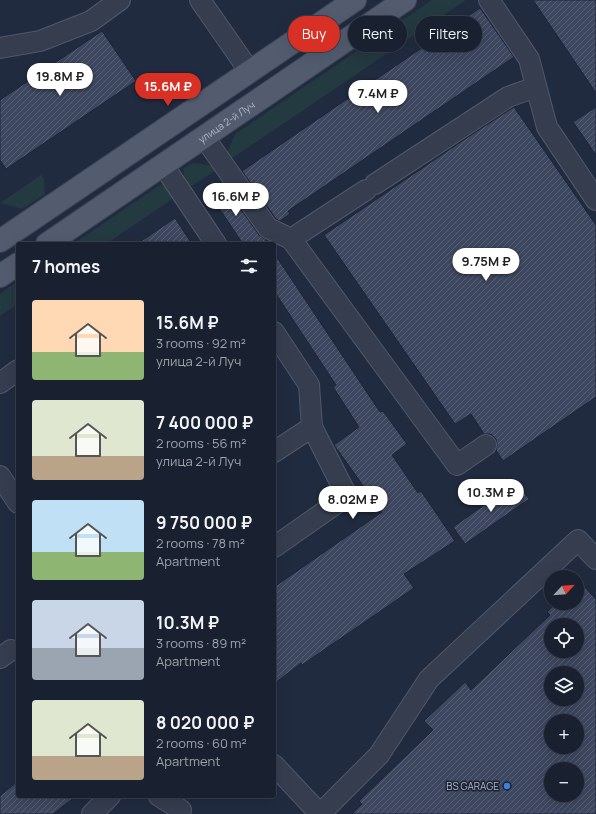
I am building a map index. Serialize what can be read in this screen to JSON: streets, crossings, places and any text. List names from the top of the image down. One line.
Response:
{"streets":{"main road":["улица 2-й Луч"]},"places":["BS GARAGE"],"north":"top right","page":{"chip":["Buy","Rent","Filters"],"price":["19.8M ₽","15.6M ₽","7.4M ₽","16.6M ₽","9.75M ₽","10.3M ₽","8.02M ₽"],"heading":"7 homes","list":[{"name":"15.6M ₽","note":"3 rooms · 92 m² · улица 2-й Луч"},{"name":"7 400 000 ₽","note":"2 rooms · 56 m² · улица 2-й Луч"},{"name":"9 750 000 ₽","note":"2 rooms · 78 m² · Apartment"},{"name":"10.3M ₽","note":"3 rooms · 89 m² · Apartment"},{"name":"8 020 000 ₽","note":"2 rooms · 60 m² · Apartment"}],"map_buttons":["+","−"]}}
